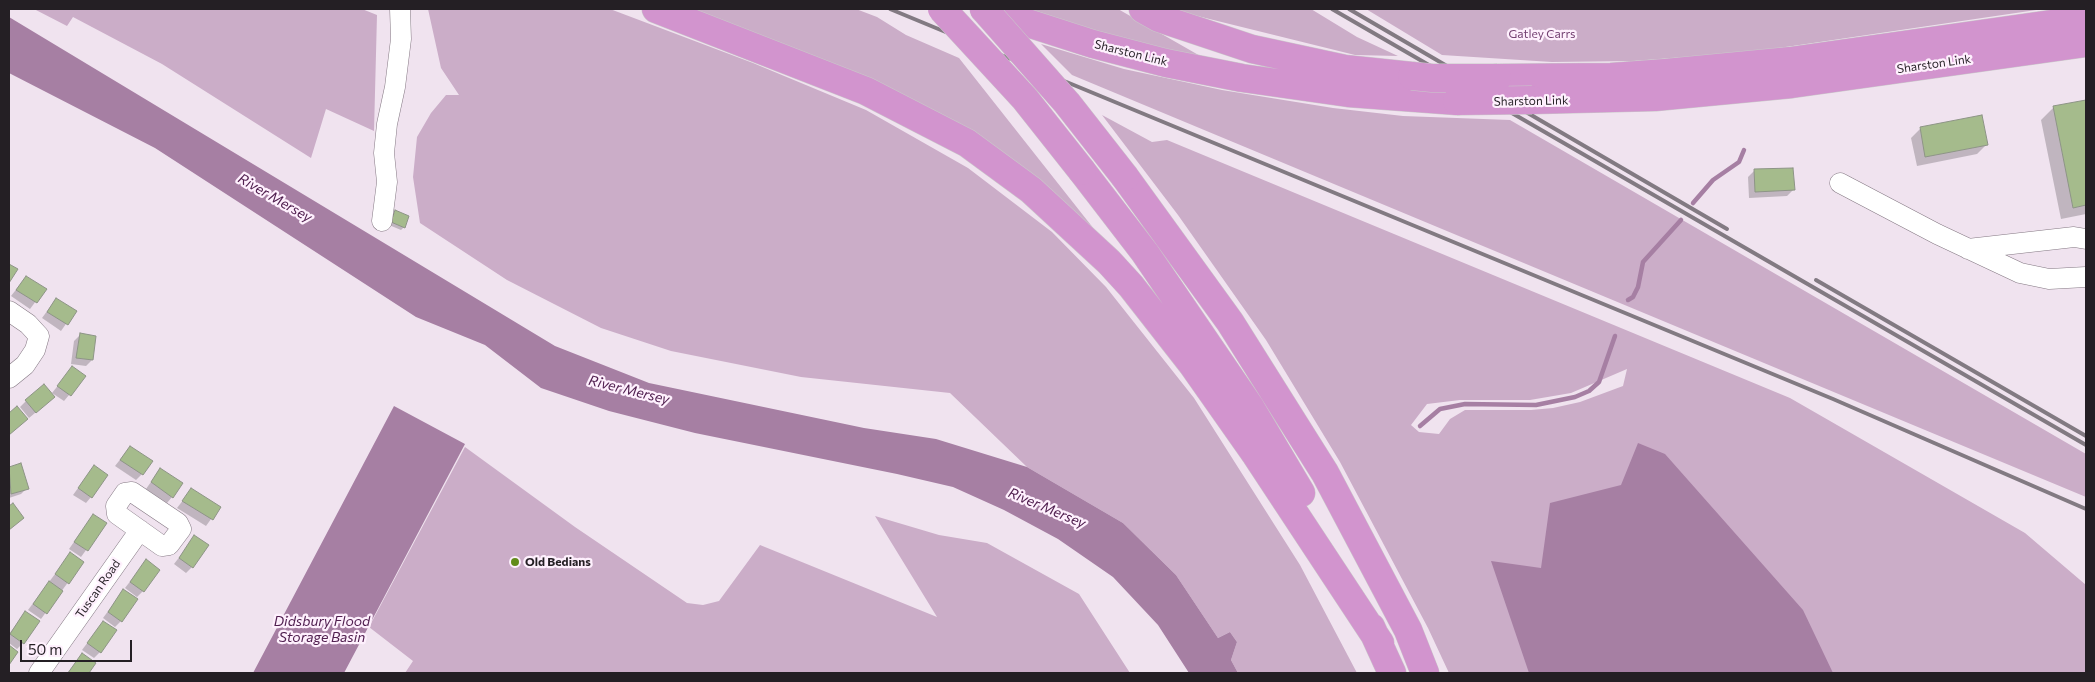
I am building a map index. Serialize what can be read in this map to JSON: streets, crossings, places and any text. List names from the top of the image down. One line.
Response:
{"streets":{"highway":["Sharston Link"],"street":["Tuscan Road"]},"water":["River Mersey","Didsbury Flood Storage Basin"],"parks":["Gatley Carrs"],"places":["Old Bedians"],"scale_bar":"50 m"}
